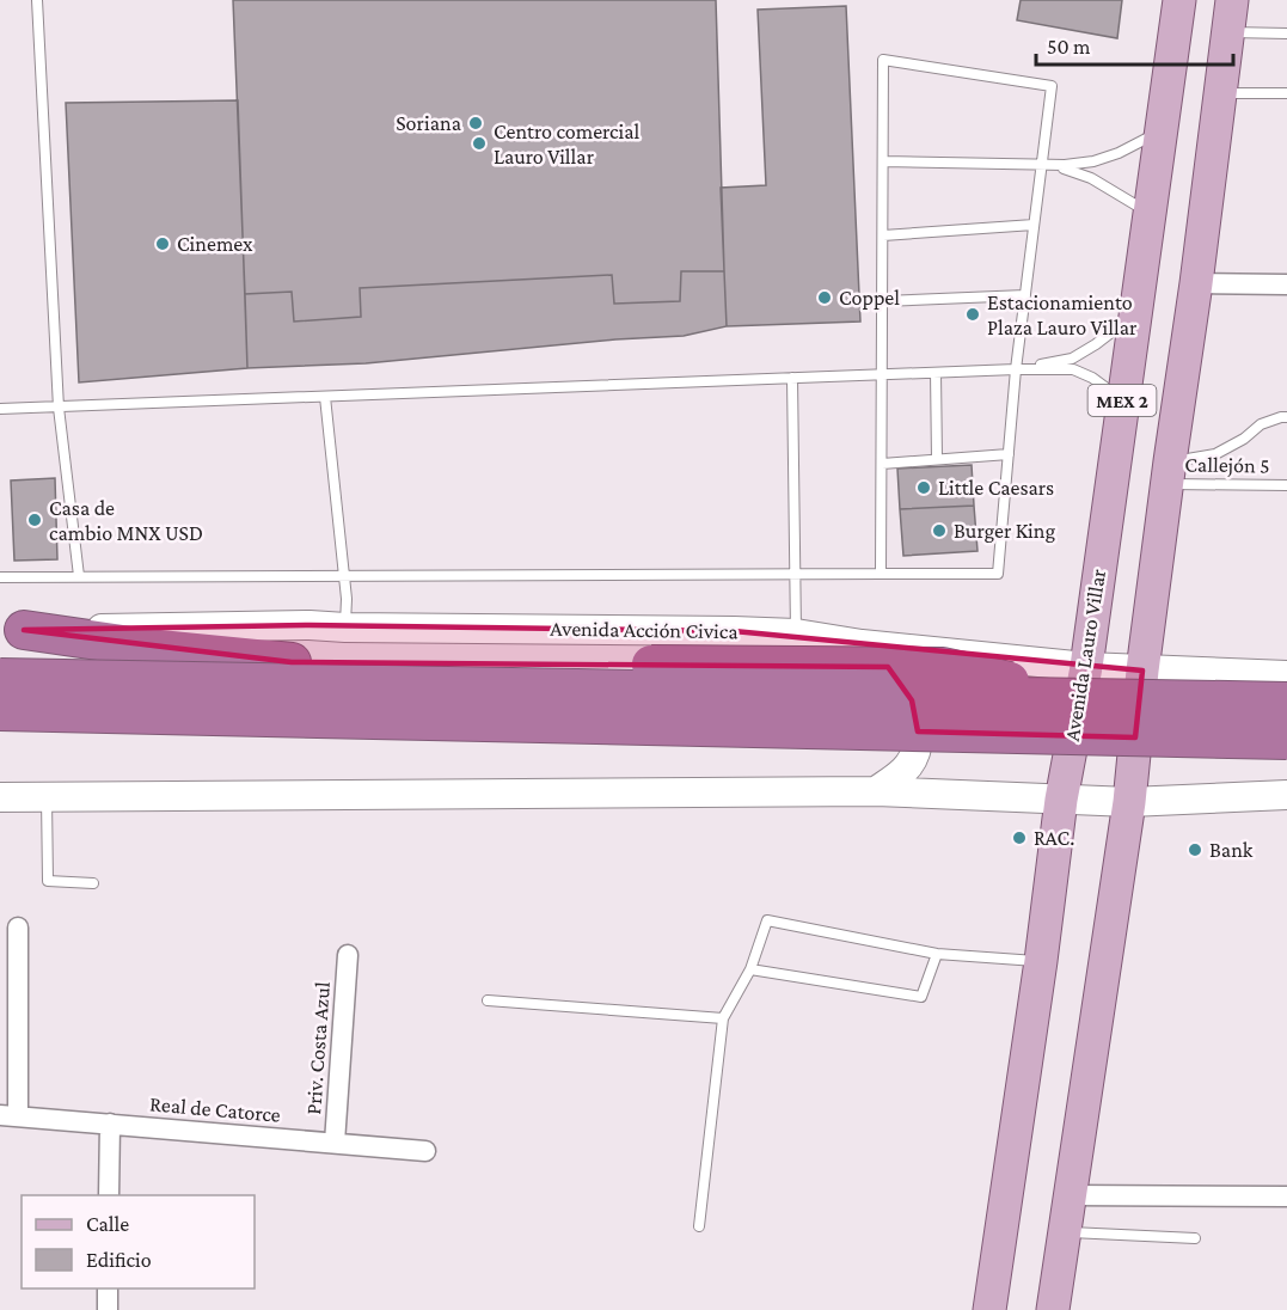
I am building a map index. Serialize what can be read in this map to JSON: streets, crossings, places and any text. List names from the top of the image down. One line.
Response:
{"streets":{"main road":["MEX 2","Avenida Lauro Villar"],"street":["Avenida Acción Civica","Priv. Costa Azul","Real de Catorce"],"lane":["Callejón 5"]},"crossings":[["MEX 2","Callejón 5"],["MEX 2","Avenida Acción Civica"],["Avenida Acción Civica","Avenida Lauro Villar"],["Priv. Costa Azul","Real de Catorce"]],"places":["Soriana","Centro comercial Lauro Villar","Cinemex","Coppel","Estacionamiento Plaza Lauro Villar","Little Caesars","Casa de cambio MNX USD","Burger King","RAC.","Bank"],"legend":["Calle","Edificio"],"scale_bar":"50 m"}
